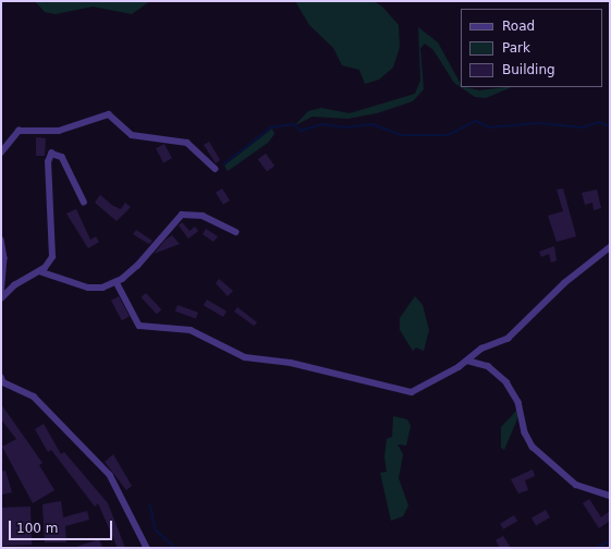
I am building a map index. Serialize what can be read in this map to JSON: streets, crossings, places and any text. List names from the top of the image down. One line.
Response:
{"legend":["Road","Park","Building"],"scale_bar":"100 m"}
